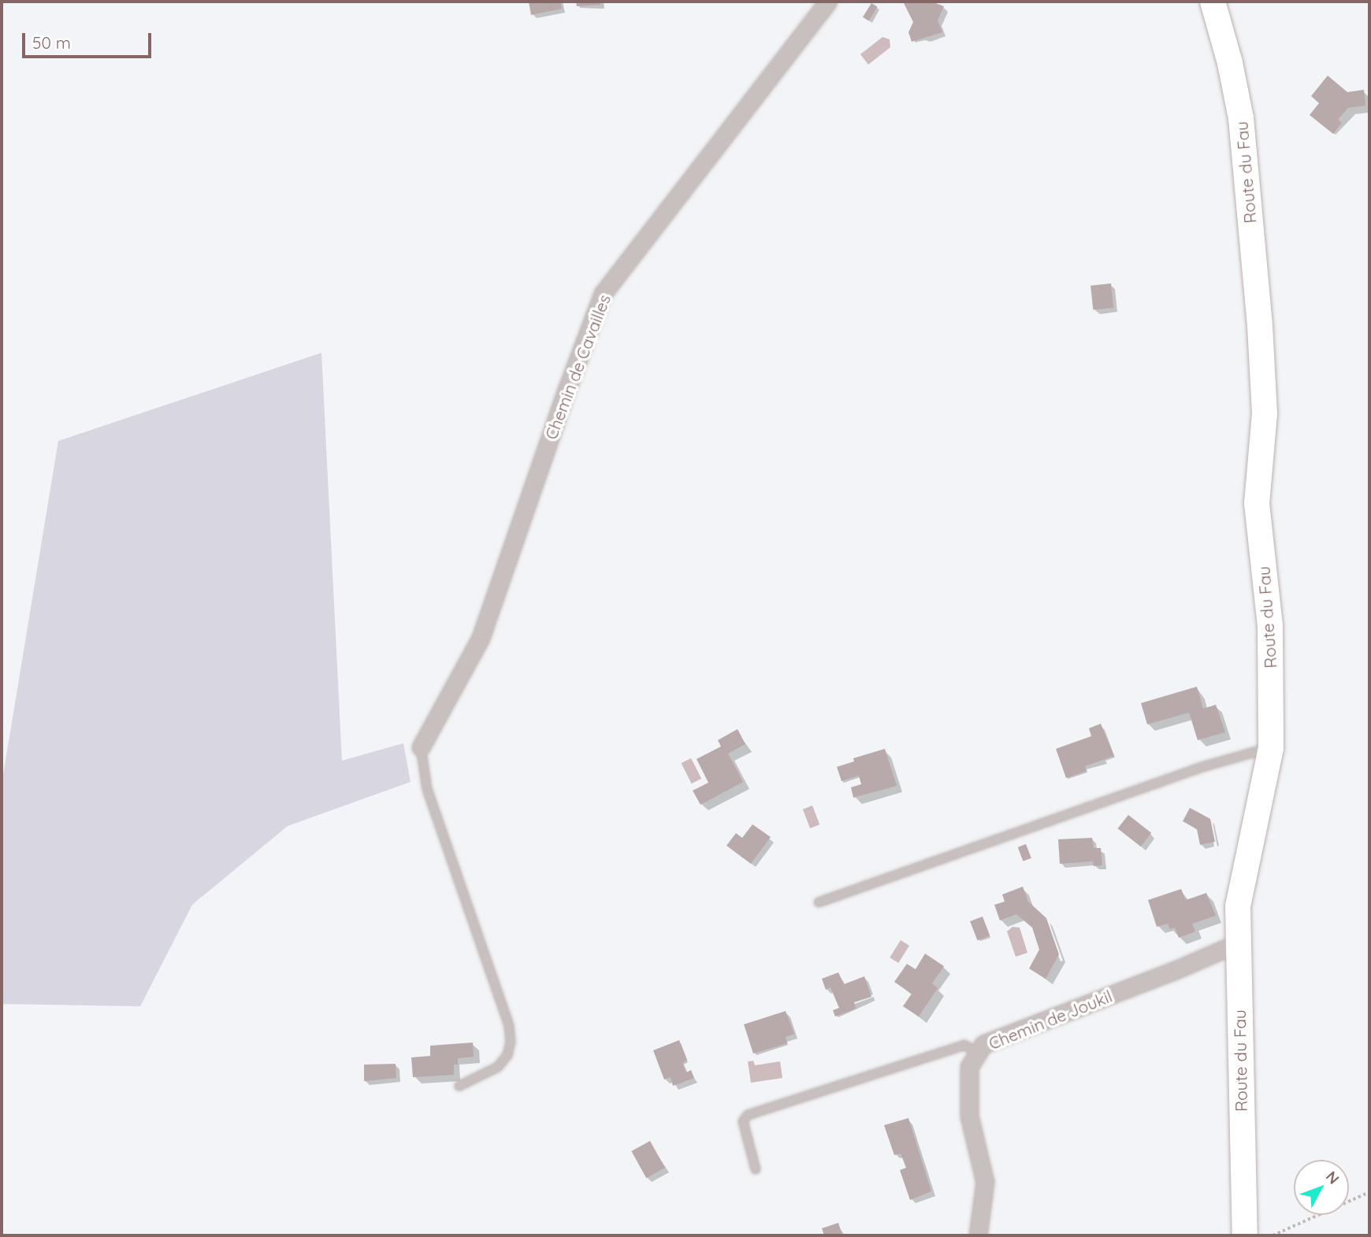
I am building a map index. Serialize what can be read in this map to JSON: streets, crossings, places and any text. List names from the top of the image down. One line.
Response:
{"streets":{"street":["Route du Fau","Chemin de Cavailles","Chemin de Joukil"]},"crossings":[["Route du Fau","Chemin de Joukil"]],"scale_bar":"50 m","north":"top right"}
